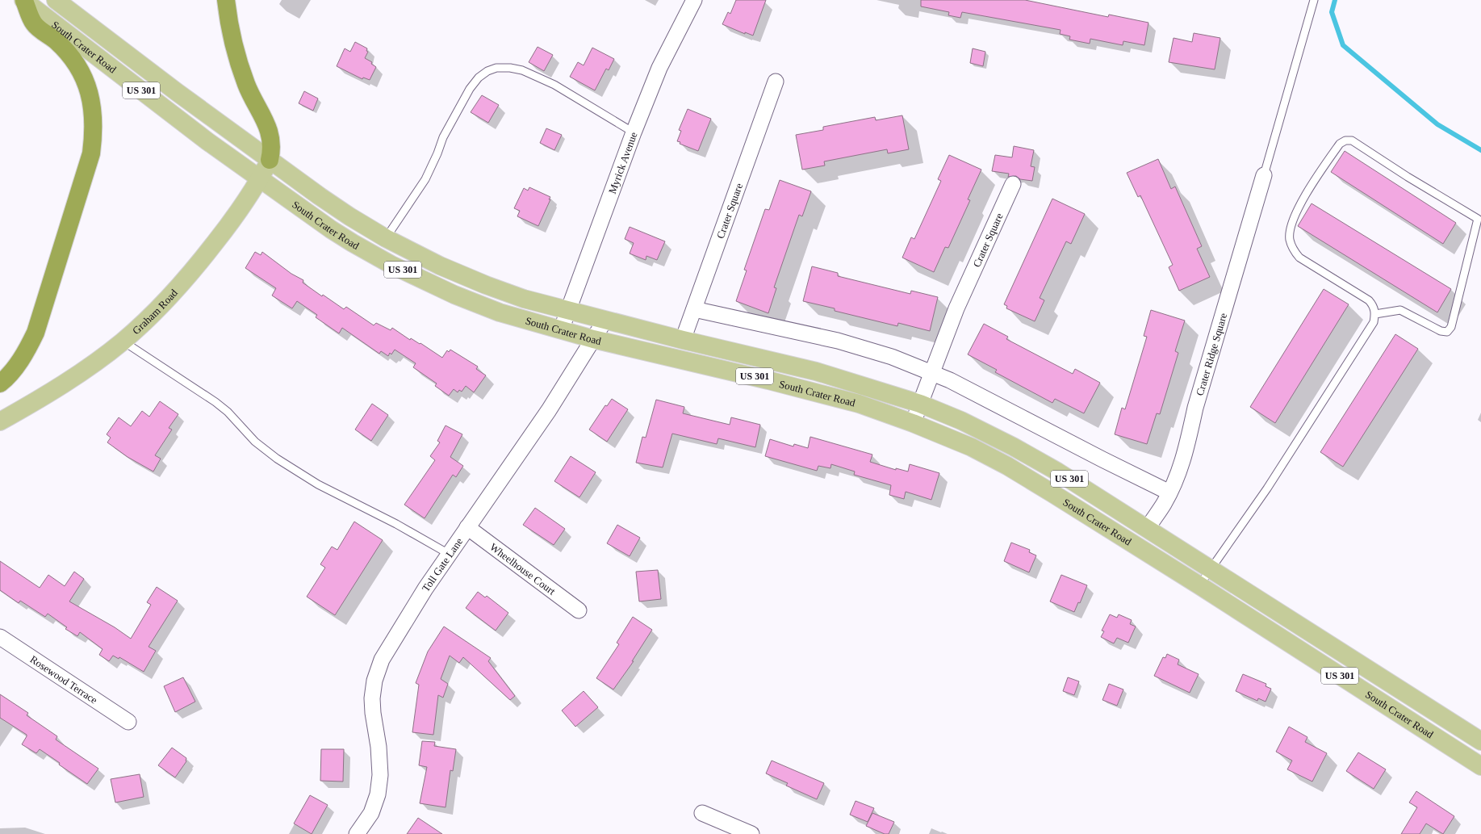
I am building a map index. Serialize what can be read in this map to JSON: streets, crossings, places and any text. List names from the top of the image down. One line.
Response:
{"streets":{"main road":["South Crater Road","US 301","Graham Road"],"street":["Myrick Avenue","Crater Square","Crater Ridge Square","Toll Gate Lane","Wheelhouse Court","Rosewood Terrace"]},"crossings":[["South Crater Road","Myrick Avenue"],["South Crater Road","Crater Square"],["South Crater Road","Graham Road"],["South Crater Road","Crater Ridge Square"],["South Crater Road","Toll Gate Lane"],["Toll Gate Lane","Wheelhouse Court"]]}
